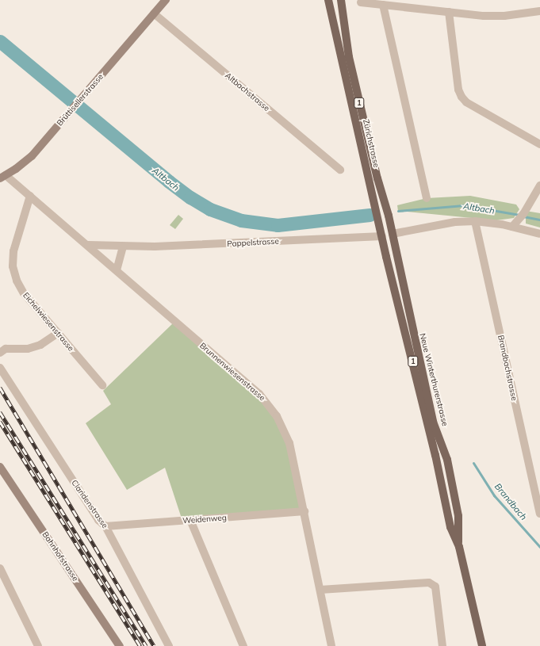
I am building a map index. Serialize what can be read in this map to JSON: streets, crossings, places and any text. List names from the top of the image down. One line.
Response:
{"streets":{"main road":["1","Zürichstrasse","Neue Winterthurerstrasse"],"street":["Altbachstrasse","Brüttisellerstrasse","Pappelstrasse","Eichelwiesenstrasse","Brandbachstrasse","Brunnenwiesenstrasse","Claridenstrasse","Weidenweg","Bahnhofstrasse"]},"crossings":[["Altbachstrasse","Brüttisellerstrasse"],["Brüttisellerstrasse","Brunnenwiesenstrasse"],["Zürichstrasse","Pappelstrasse"],["Zürichstrasse","Neue Winterthurerstrasse"],["Pappelstrasse","Brunnenwiesenstrasse"],["Pappelstrasse","Neue Winterthurerstrasse"],["Eichelwiesenstrasse","Brunnenwiesenstrasse"],["Brunnenwiesenstrasse","Weidenweg"],["Claridenstrasse","Weidenweg"]],"water":["Altbach","Brandbach"]}
